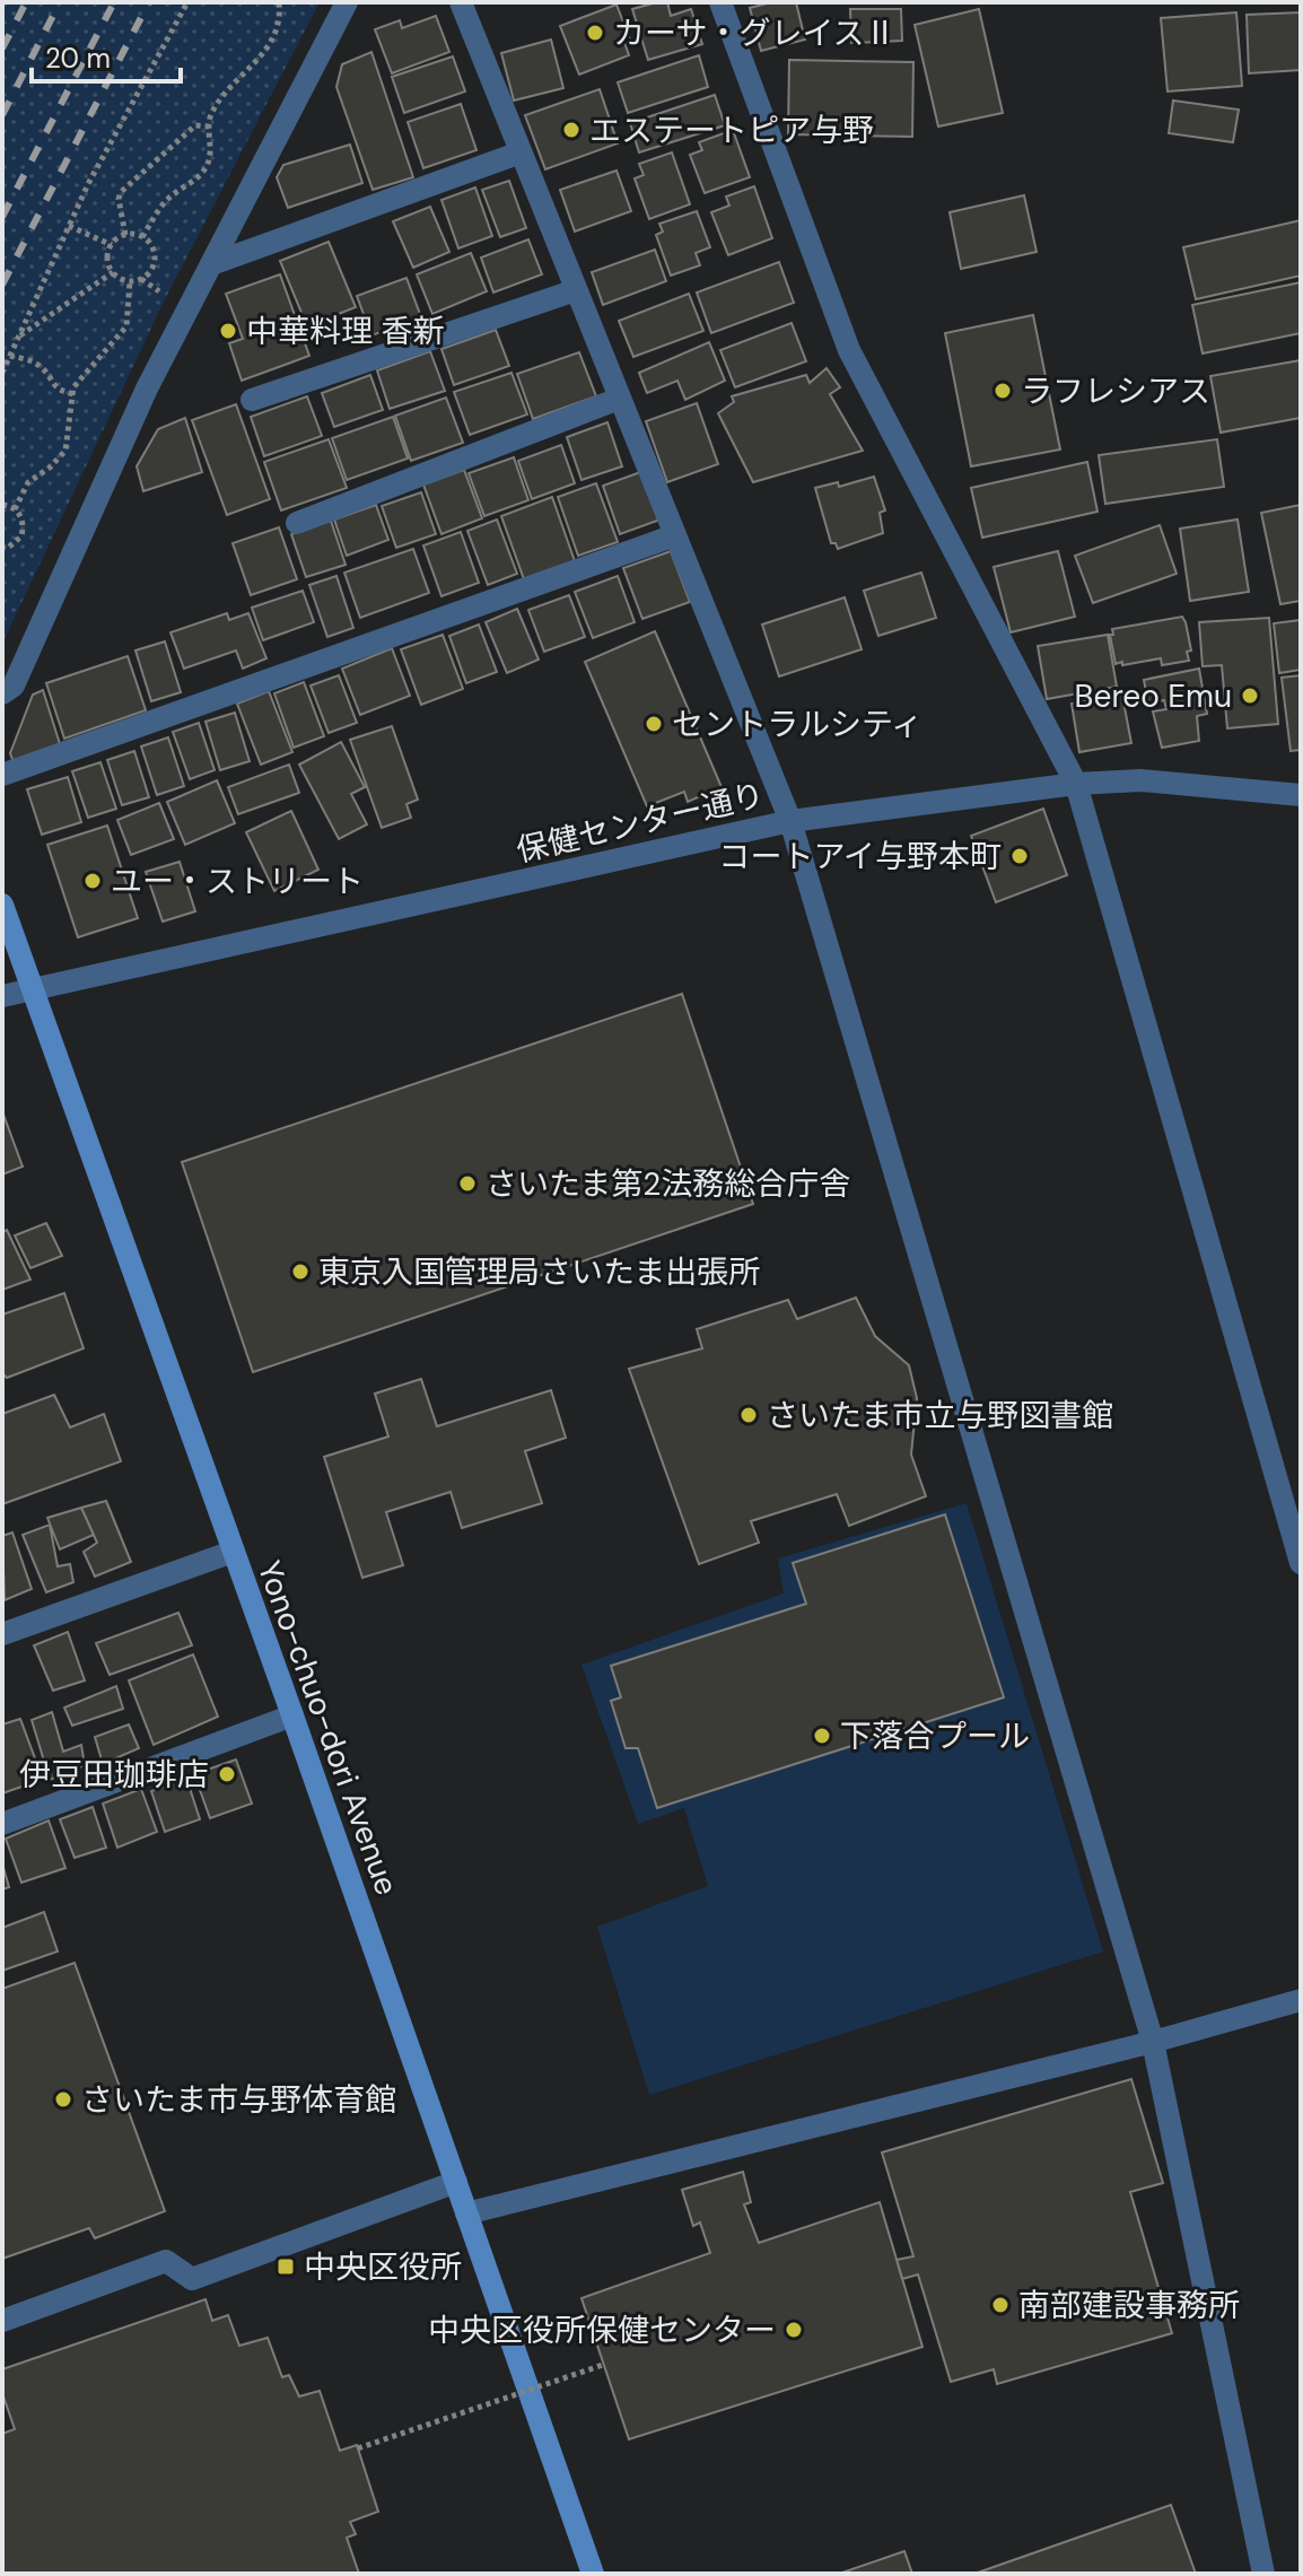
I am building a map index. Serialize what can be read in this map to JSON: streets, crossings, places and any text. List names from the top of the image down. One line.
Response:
{"streets":{"street":["保健センター通り","Yono-chuo-dori Avenue"]},"crossings":[["保健センター通り","Yono-chuo-dori Avenue"]],"places":{"other":["カーサ・グレイスⅡ","エステートピア与野","中華料理 香新","ラフレシアス","Bereo Emu","セントラルシティ","コートアイ与野本町","ユー・ストリート","さいたま第2法務総合庁舎","東京入国管理局さいたま出張所","さいたま市立与野図書館","下落合プール","伊豆田珈琲店","さいたま市与野体育館","南部建設事務所","中央区役所保健センター"],"transit":["中央区役所"]},"scale_bar":"20 m"}
